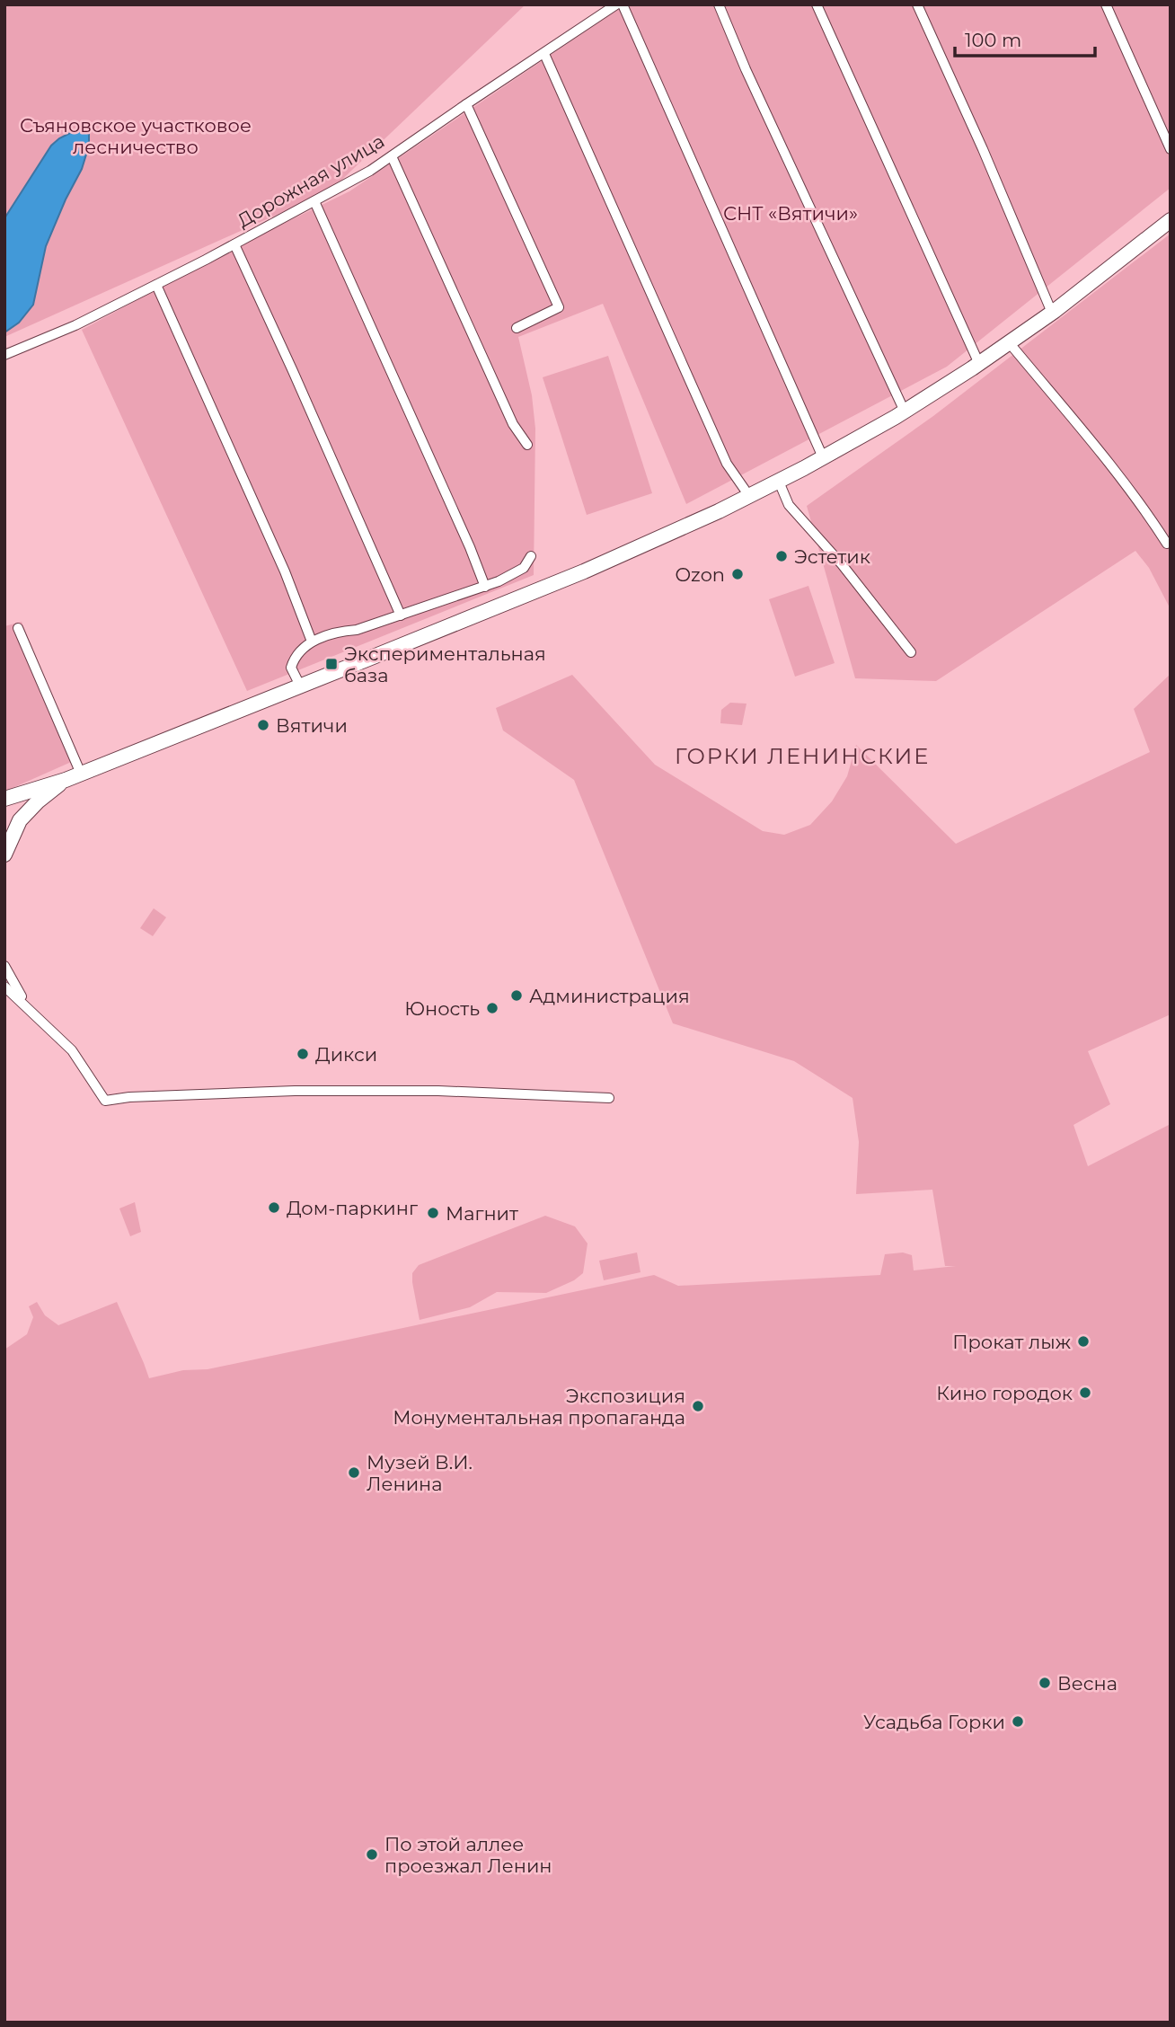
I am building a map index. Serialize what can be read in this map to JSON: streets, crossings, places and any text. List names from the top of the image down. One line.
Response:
{"streets":{"street":["Дорожная улица"]},"districts":["ГОРКИ ЛЕНИНСКИЕ"],"parks":["Съяновское участковое лесничество","СНТ «Вятичи»"],"places":{"other":["Эстетик","Ozon","Вятичи","Администрация","Юность","Дикси","Дом-паркинг","Магнит","Прокат лыж","Кино городок","Экспозиция Монументальная пропаганда","Музей В.И. Ленина","Весна","Усадьба Горки","По этой аллее проезжал Ленин"],"transit":["Экспериментальная база"]},"scale_bar":"100 m"}
